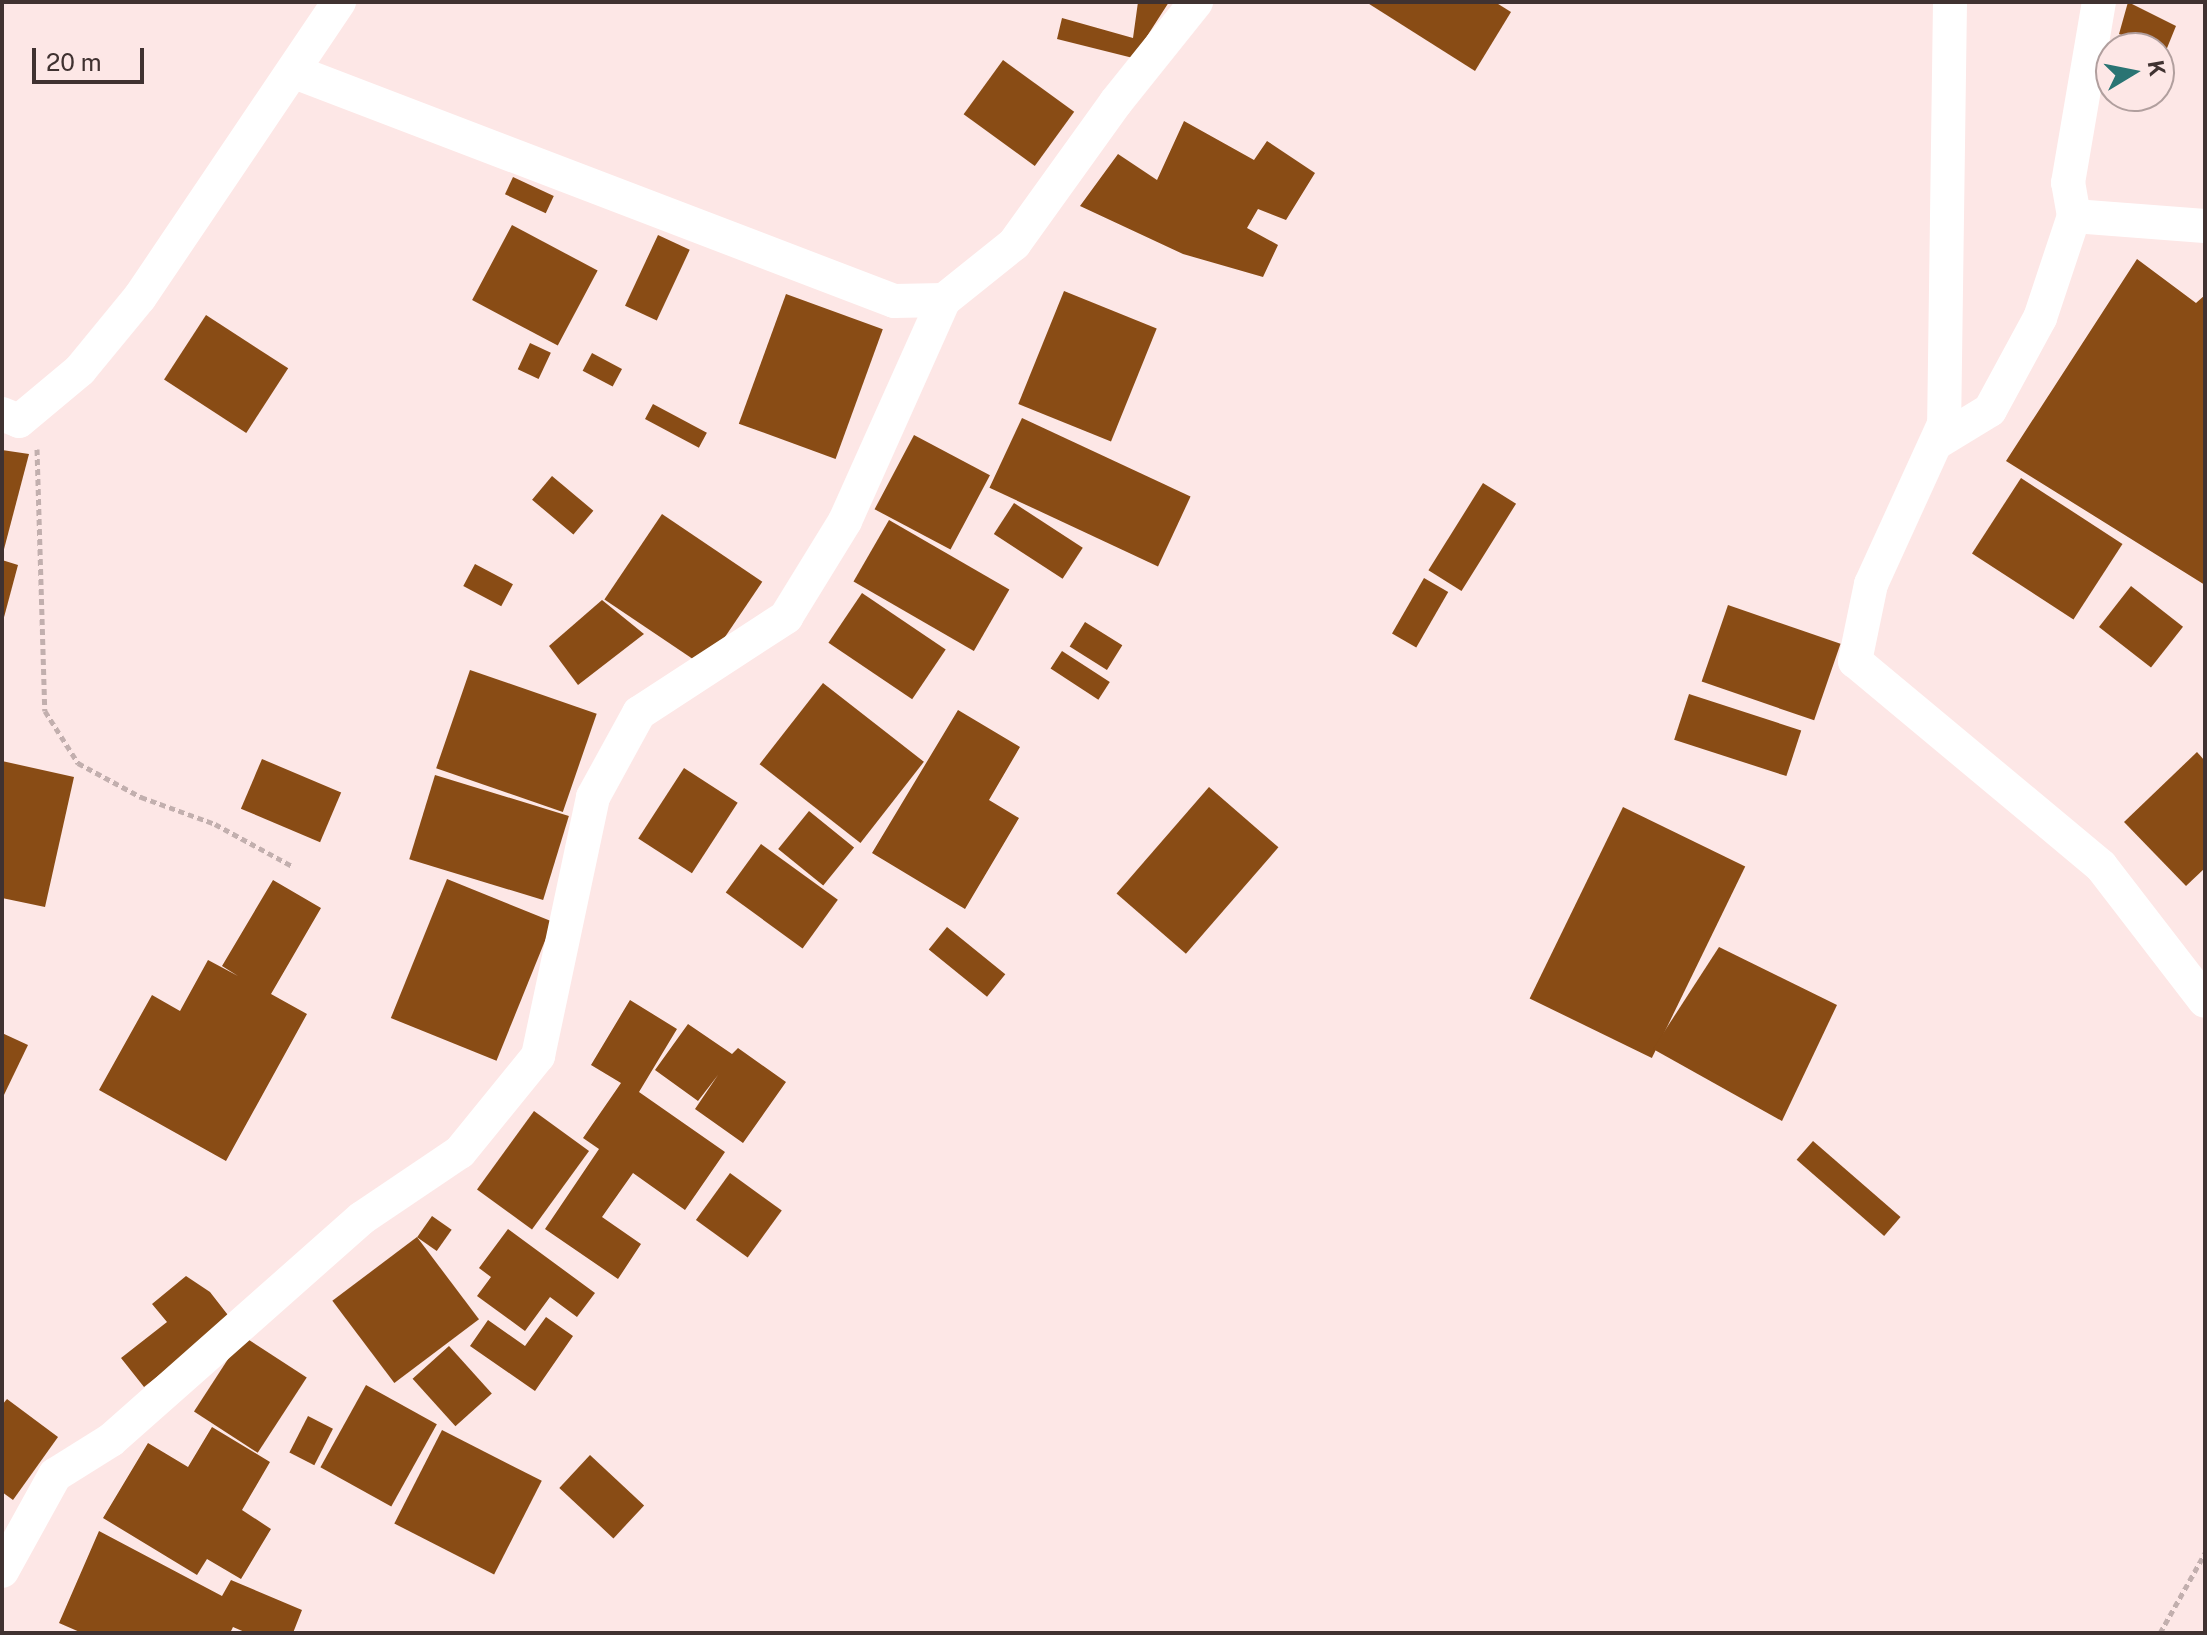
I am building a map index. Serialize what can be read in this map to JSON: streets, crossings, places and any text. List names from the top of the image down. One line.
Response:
{"scale_bar":"20 m","north":"right"}
